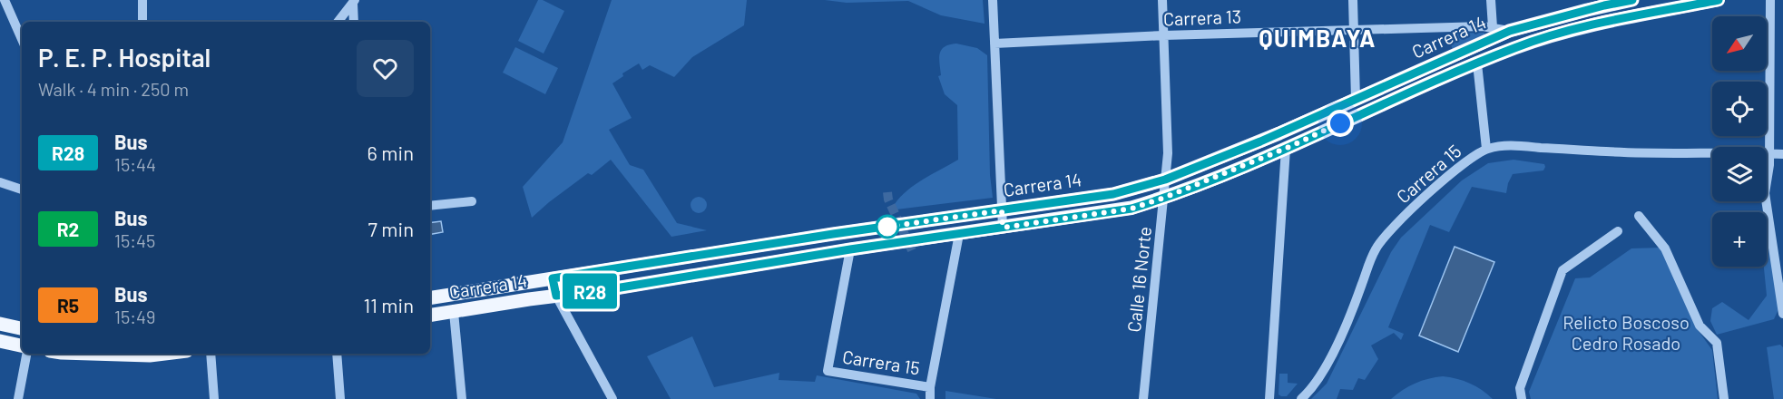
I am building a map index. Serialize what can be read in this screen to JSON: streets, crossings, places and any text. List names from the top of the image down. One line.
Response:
{"streets":{"main road":["Carrera 14"],"street":["Carrera 13","Carrera 15","Calle 16 Norte"]},"crossings":[["Carrera 13","Carrera 14"],["Carrera 13","Calle 16 Norte"],["Carrera 14","Carrera 15"],["Carrera 14","Calle 16 Norte"]],"districts":["QUIMBAYA"],"parks":["Relicto Boscoso Cedro Rosado"],"lines":["bus line R28"],"north":"bottom left","page":{"on_map":"R28","map_buttons":"+","heading":["P. E. P. Hospital","Walk · 4 min · 250 m"],"list":[{"mark":"R28","name":"Bus","note":"15:44","value":"6 min"},{"mark":"R2","name":"Bus","note":"15:45","value":"7 min"},{"mark":"R5","name":"Bus","note":"15:49","value":"11 min"}]}}
